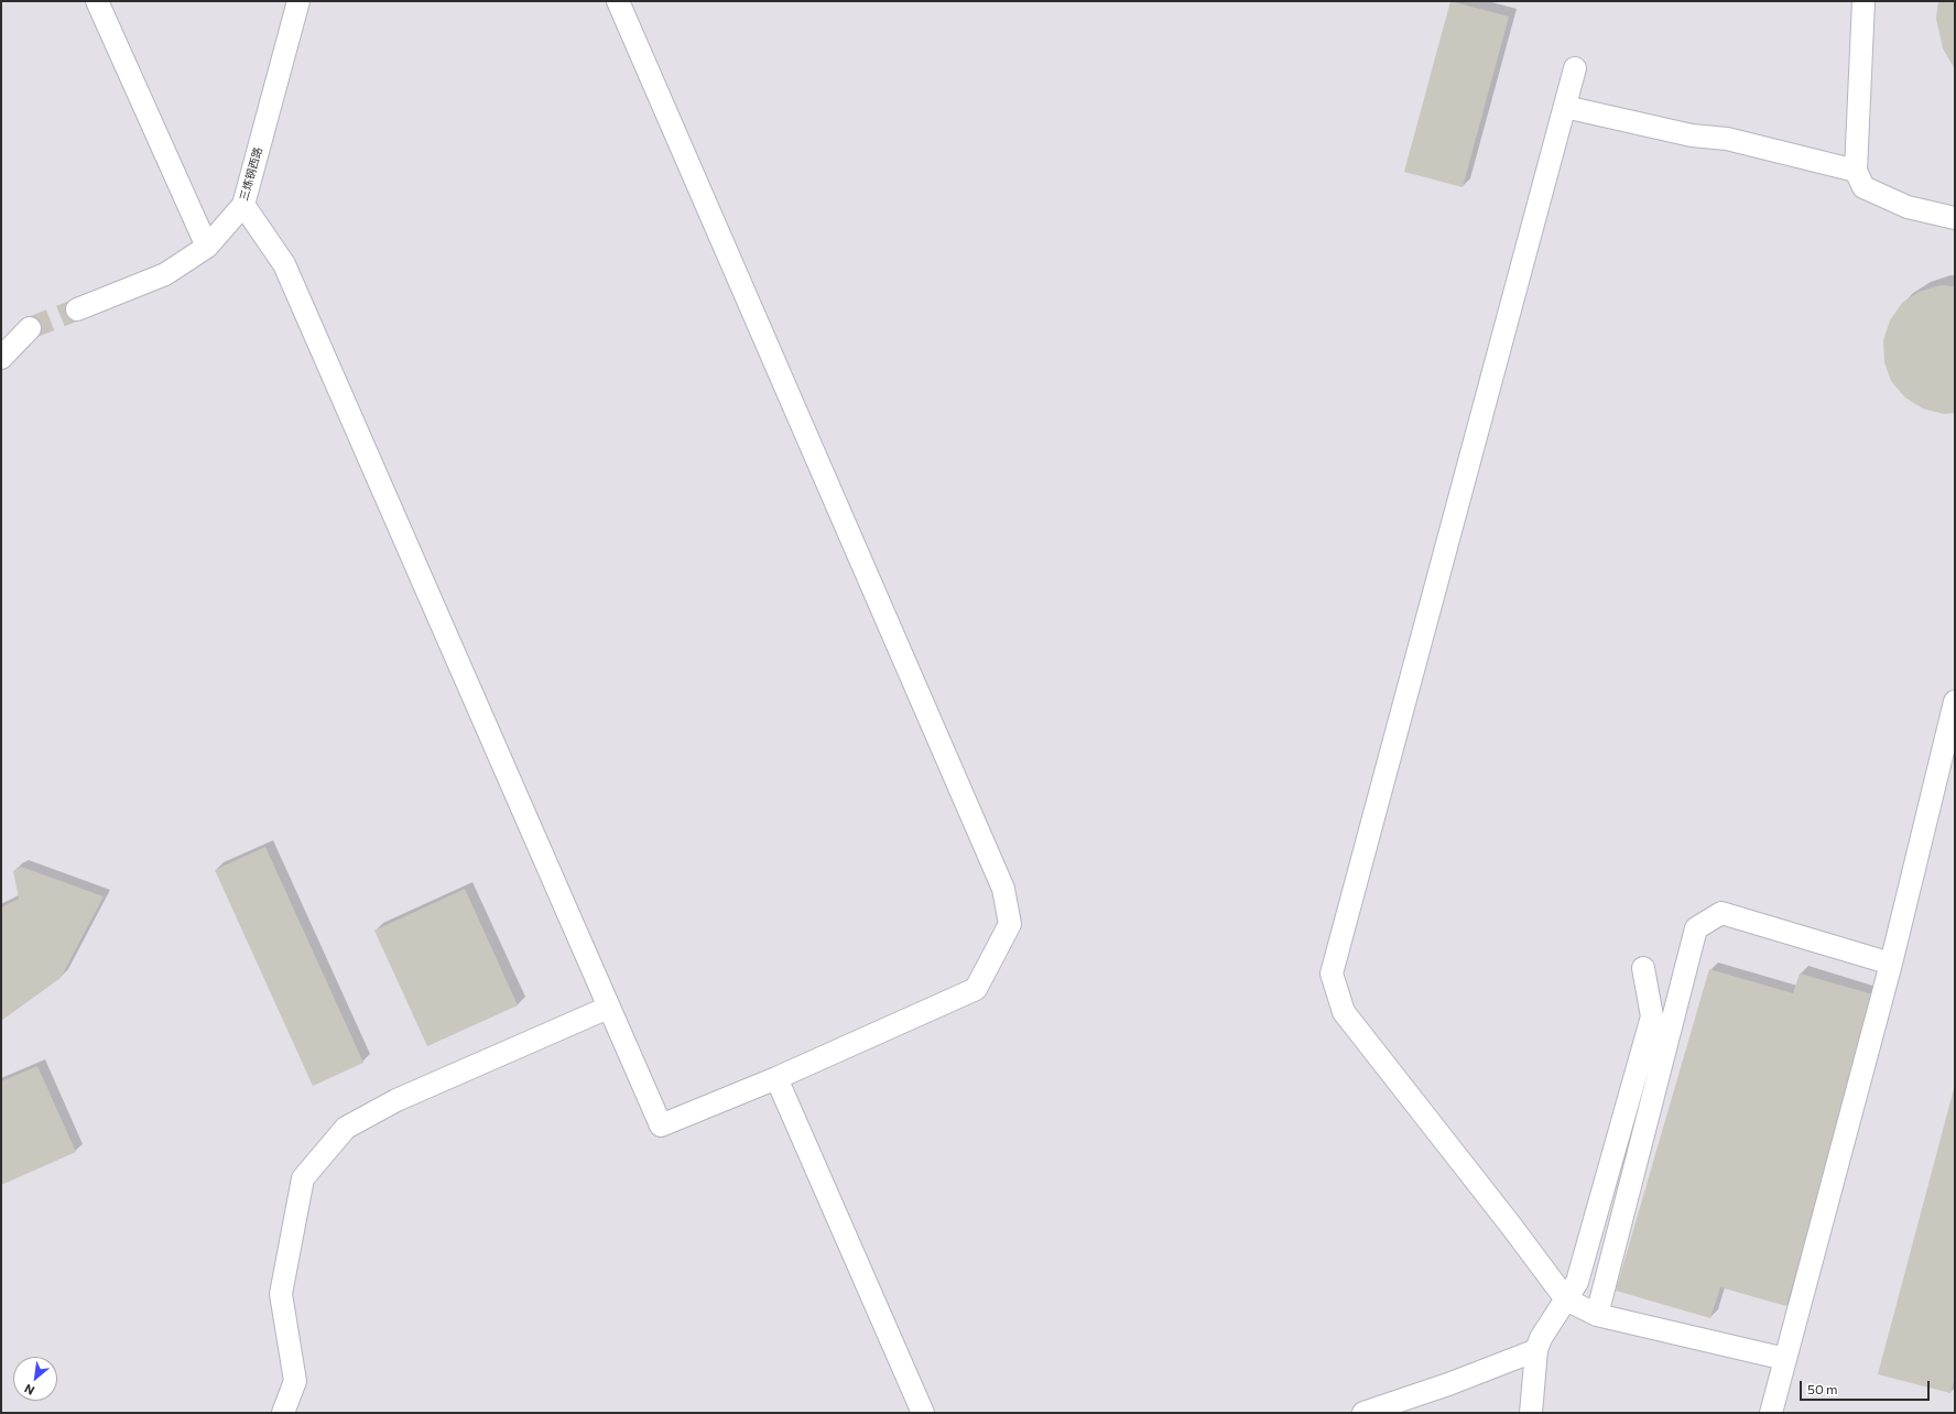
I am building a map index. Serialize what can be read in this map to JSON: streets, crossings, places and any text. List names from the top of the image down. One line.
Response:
{"streets":{"lane":["三炼钢西路"]},"scale_bar":"50 m","north":"bottom left"}
